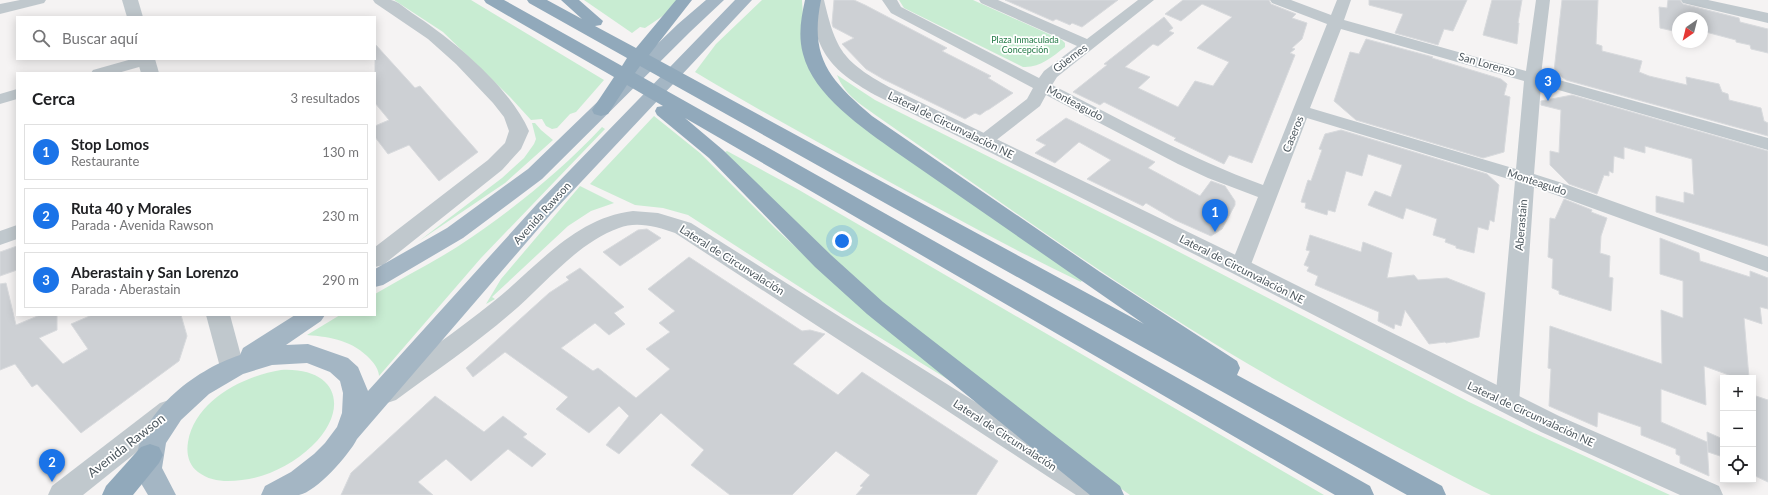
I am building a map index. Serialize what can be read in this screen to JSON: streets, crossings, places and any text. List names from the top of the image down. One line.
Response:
{"streets":{"highway":["Avenida Rawson"],"street":["Güemes","San Lorenzo","Monteagudo","Lateral de Circunvalación NE","Caseros","Aberastain","Lateral de Circunvalación"]},"crossings":[["Güemes","Monteagudo"],["Güemes","Lateral de Circunvalación NE"],["San Lorenzo","Caseros"],["San Lorenzo","Aberastain"],["Monteagudo","Caseros"],["Monteagudo","Aberastain"],["Lateral de Circunvalación NE","Caseros"],["Lateral de Circunvalación NE","Aberastain"],["Avenida Rawson","Lateral de Circunvalación"]],"parks":["Plaza Inmaculada Concepción"],"north":"bottom left","page":{"search":"Buscar aquí","pins":["3","1","2"],"heading":["Cerca","3 resultados"],"list":[{"mark":"1","name":"Stop Lomos","note":"Restaurante","value":"130 m"},{"mark":"2","name":"Ruta 40 y Morales","note":"Parada · Avenida Rawson","value":"230 m"},{"mark":"3","name":"Aberastain y San Lorenzo","note":"Parada · Aberastain","value":"290 m"}],"map_buttons":["+","−"]}}
